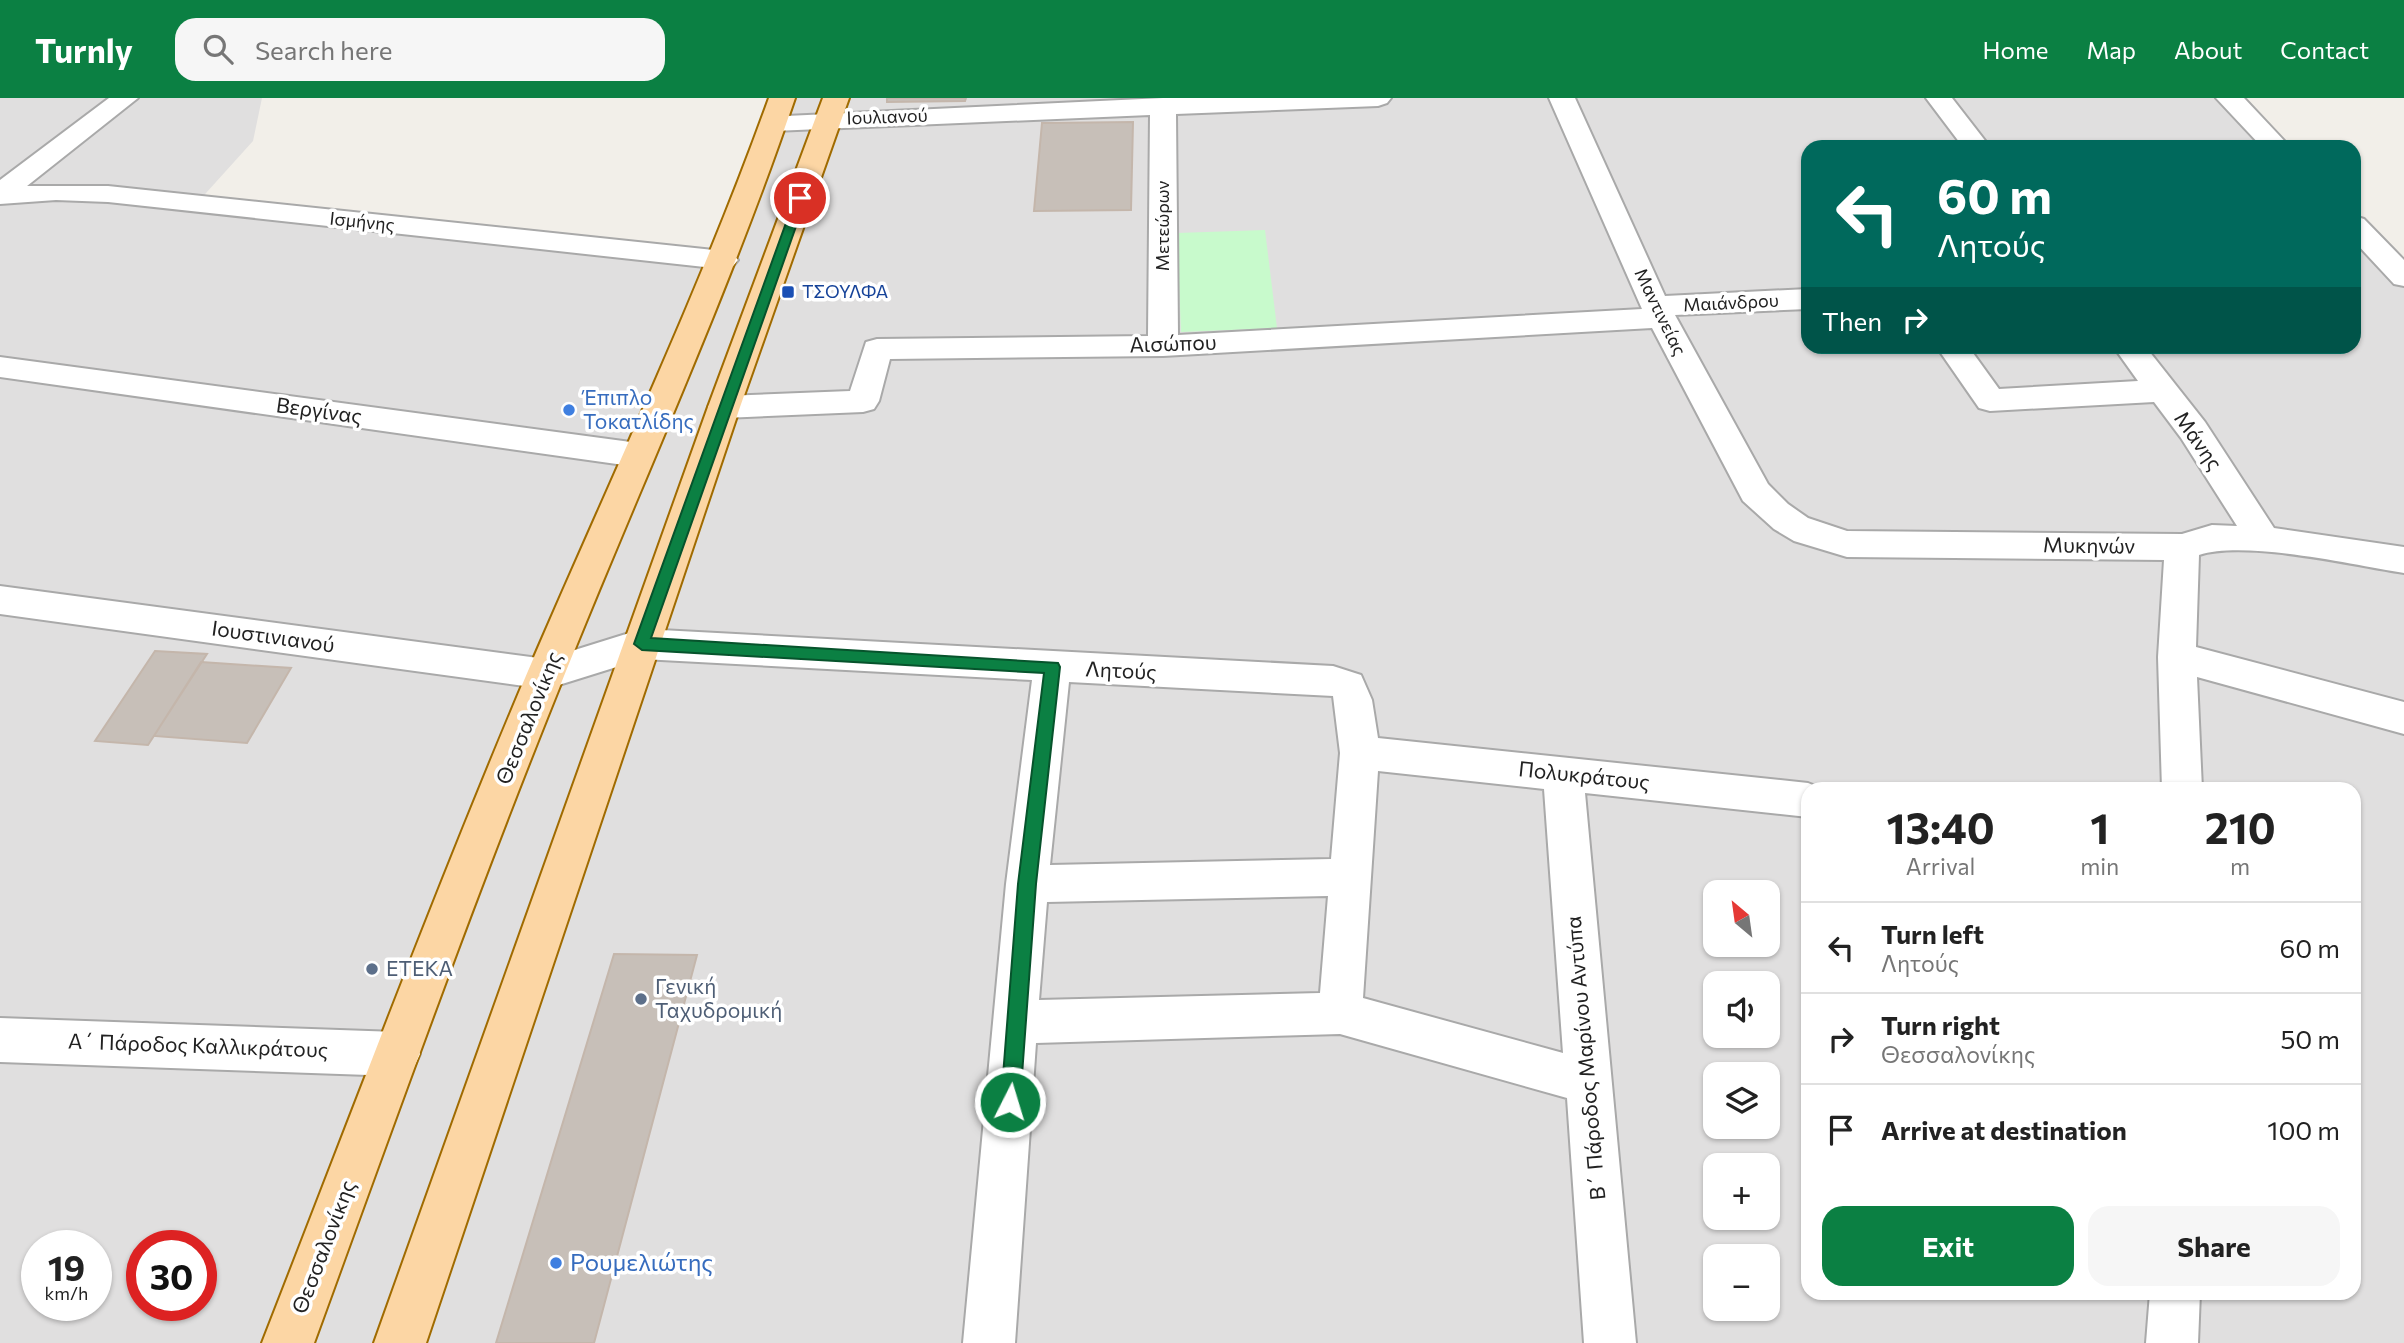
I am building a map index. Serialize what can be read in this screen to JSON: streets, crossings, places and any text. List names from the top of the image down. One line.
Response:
{"streets":{"main road":["Θεσσαλονίκης"],"street":["Ιουλιανού","Ισμήνης","Μετεώρων","Μαιάνδρου","Μαντινείας","Αισώπου","Βεργίνας","Μάνης","Μυκηνών","Ιουστινιανού","Λητούς","Πολυκράτους","Α΄ Πάροδος Καλλικράτους","Β΄ Πάροδος Μαρίνου Αντύπα"]},"crossings":[["Ιουλιανού","Μετεώρων"],["Ιουλιανού","Θεσσαλονίκης"],["Ισμήνης","Θεσσαλονίκης"],["Μετεώρων","Αισώπου"],["Μαιάνδρου","Μαντινείας"],["Μαιάνδρου","Αισώπου"],["Μαντινείας","Αισώπου"],["Μαντινείας","Μυκηνών"],["Βεργίνας","Θεσσαλονίκης"],["Μάνης","Μυκηνών"],["Ιουστινιανού","Θεσσαλονίκης"],["Λητούς","Πολυκράτους"],["Θεσσαλονίκης","Α΄ Πάροδος Καλλικράτους"],["Πολυκράτους","Β΄ Πάροδος Μαρίνου Αντύπα"]],"places":{"transit":["ΤΣΟΥΛΦΑ"],"other":["Έπιπλο Τοκατλίδης","ΕΤΕΚΑ","Γενική Ταχυδρομική","Ρουμελιώτης"]},"north":"top left","page":{"header":"Turnly","search":"Search here","nav":["Home","Map","About","Contact"],"turn":["60 m","Λητούς"],"then":"Then","eta":["13:40","Arrival","1","min","210","m"],"map_buttons":["+","−"],"list":[{"name":"Turn left","note":"Λητούς","value":"60 m"},{"name":"Turn right","note":"Θεσσαλονίκης","value":"50 m"},{"name":"Arrive at destination","value":"100 m"}],"buttons":["Exit","Share"],"speed":"19 km/h","limit":"30"}}
